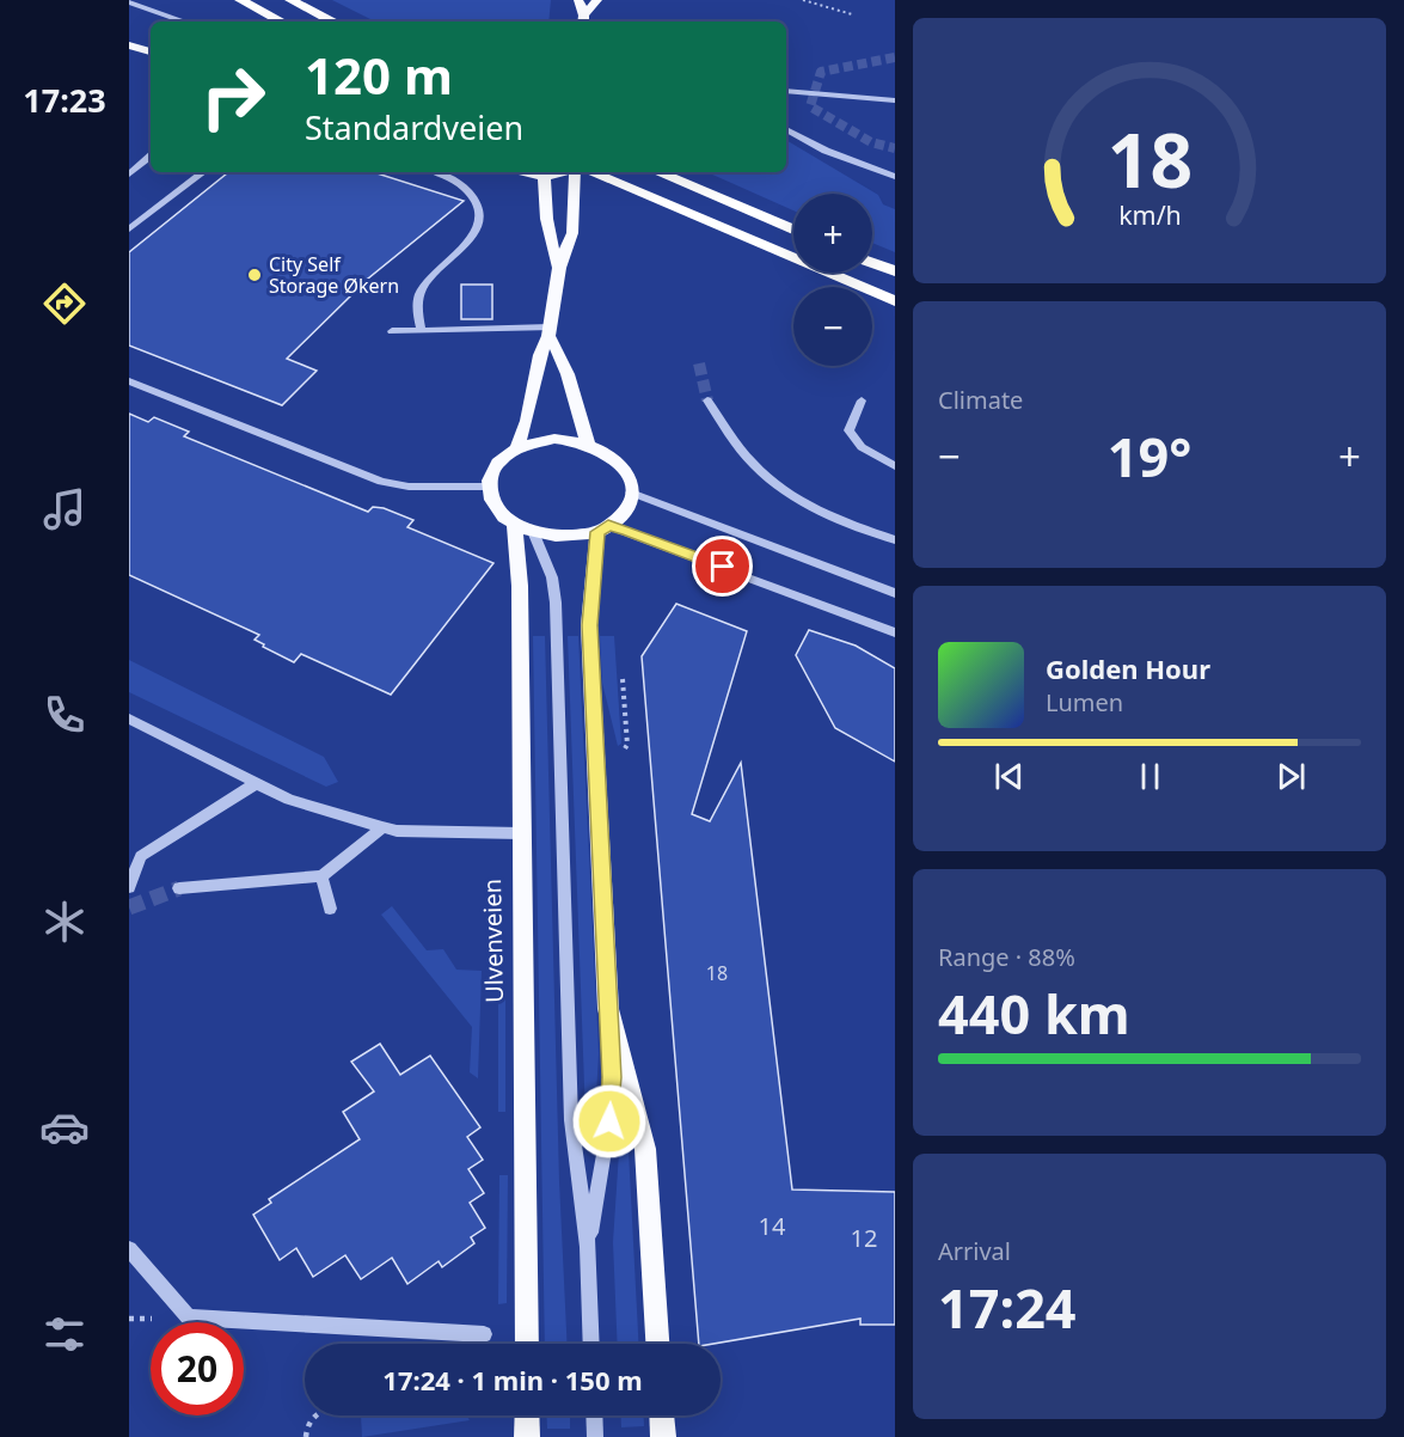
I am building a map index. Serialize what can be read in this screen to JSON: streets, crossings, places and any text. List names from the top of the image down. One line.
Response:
{"streets":{"main road":["Ulvenveien"]},"places":["City Self Storage Økern"],"house_numbers":["18","14","12"],"page":{"tabs":"17:23","turn":["120 m","Standardveien"],"map_buttons":["+","−"],"tile":["Climate",["Range · 88%","440 km"],["Arrival","17:24"]],"heat":["−","19°","+"],"song":["Golden Hour","Lumen"],"limit":"20","trip":"17:24 · 1 min · 150 m","gauge":["18","km/h"]}}
